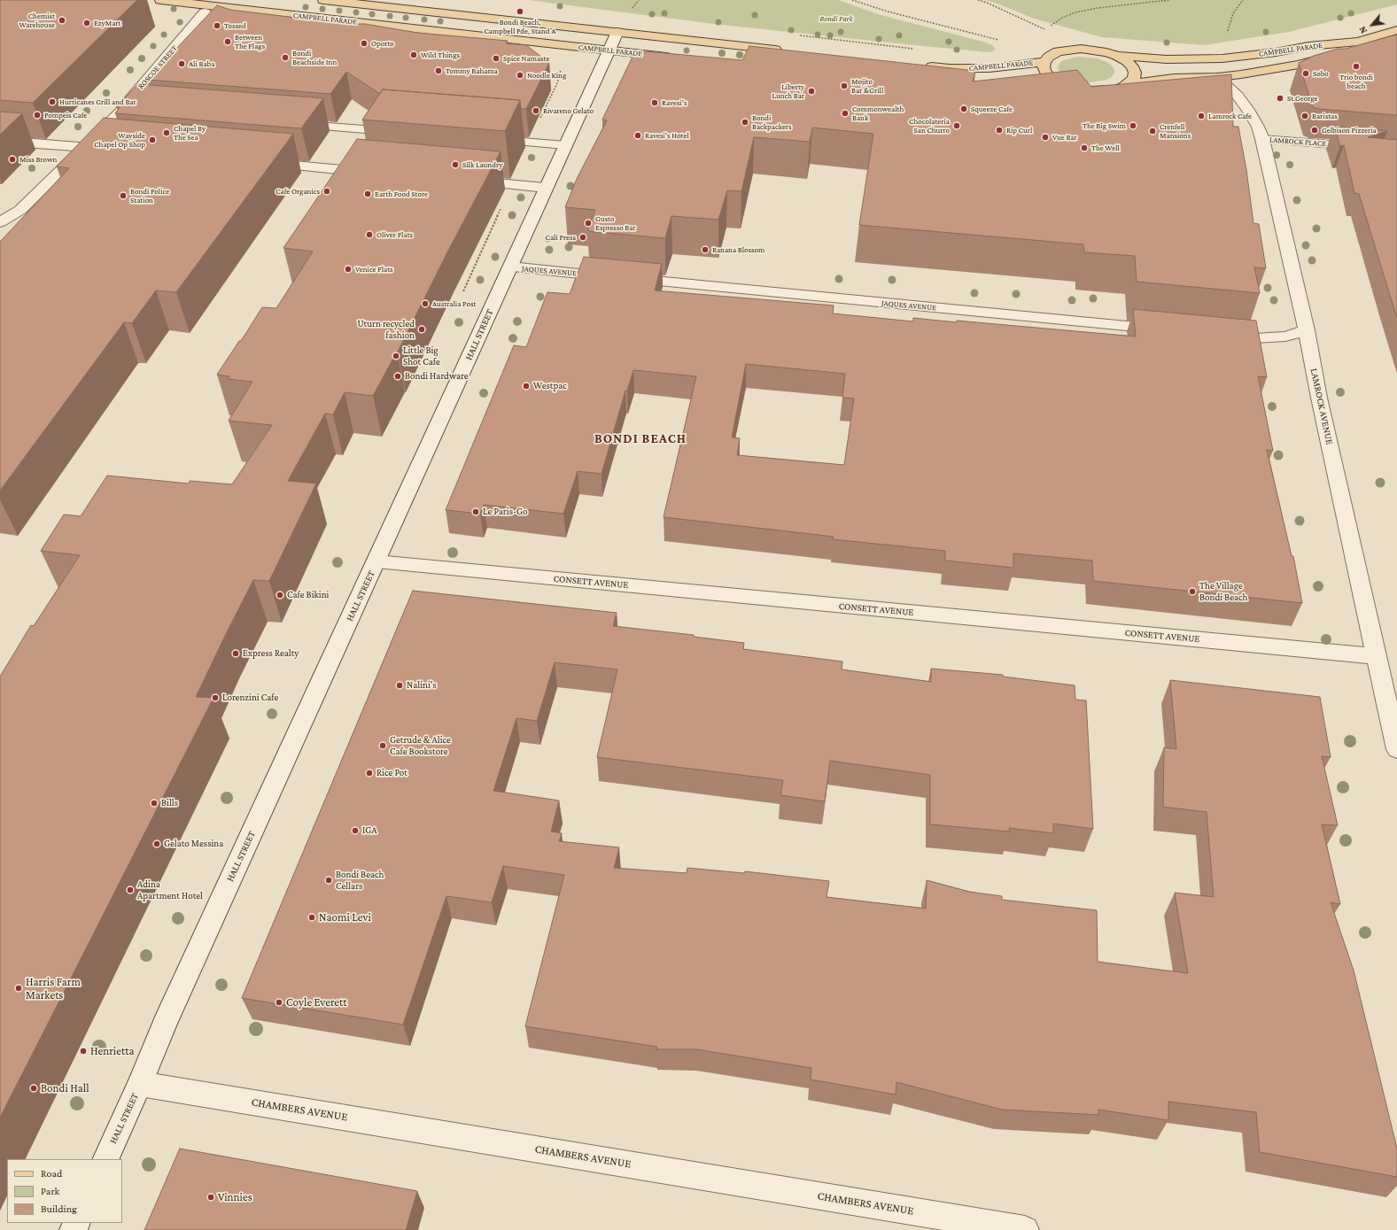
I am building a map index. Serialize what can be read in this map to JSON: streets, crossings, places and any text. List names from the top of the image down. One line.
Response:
{"streets":{"main road":["CAMPBELL PARADE"],"street":["ROSCOE STREET","JAQUES AVENUE","HALL STREET","LAMROCK AVENUE","CONSETT AVENUE","CHAMBERS AVENUE"],"lane":["LAMROCK PLACE"]},"crossings":[["CAMPBELL PARADE","HALL STREET"],["CAMPBELL PARADE","LAMROCK AVENUE"],["LAMROCK PLACE","LAMROCK AVENUE"],["JAQUES AVENUE","HALL STREET"],["HALL STREET","CONSETT AVENUE"],["HALL STREET","CHAMBERS AVENUE"],["LAMROCK AVENUE","CONSETT AVENUE"]],"districts":["BONDI BEACH"],"parks":["Bondi Park"],"places":["Bondi Beach, Campbell Pde, Stand A","Chemist Warehouse","EzyMart","Tossed","Between The Flags","Oporto","Wild Things","Bondi Beachside Inn","Spice Namaste","Ali Baba","Trio bondi beach","Tommy Bahama","Sobo","Noodle King","Mojito Bar &Grill","Liberty Lunch Bar","St.George","Hurricanes Grill and Bar","Ravesi's","Squeeze Cafe","Rivareno Gelato","Commonwealth Bank","Pompeis Cafe","Lamrock Cafe","Baristas","Bondi Backpackers","Chocolateria San Churro","The Big Swim","Rip Curl","Gelbison Pizzeria","Crenfell Mansions","Chapel By The Sea","Ravesi's Hotel","Vue Bar","Wayside Chapel Op Shop","The Well","Miss Brown","Silk Laundry","Cafe Organics","Earth Food Store","Bondi Police Station","Gusto Espresso Bar","Oliver Flats","Cali Press","Banana Blossom","Venice Flats","Australia Post","Uturn recycled fashion","Little Big Shot Cafe","Bondi Hardware","Westpac","Le Paris-Go","The Village Bondi Beach","Cafe Bikini","Express Realty","Nalini's","Lorenzini Cafe","Getrude & Alice Cafe Bookstore","Rice Pot","Bills","IGA","Gelato Messina","Bondi Beach Cellars","Adina Apartment Hotel","Naomi Levi","Harris Farm Markets","Coyle Everett","Henrietta","Bondi Hall","Vinnies"],"legend":["Road","Park","Building"],"north":"bottom left"}
